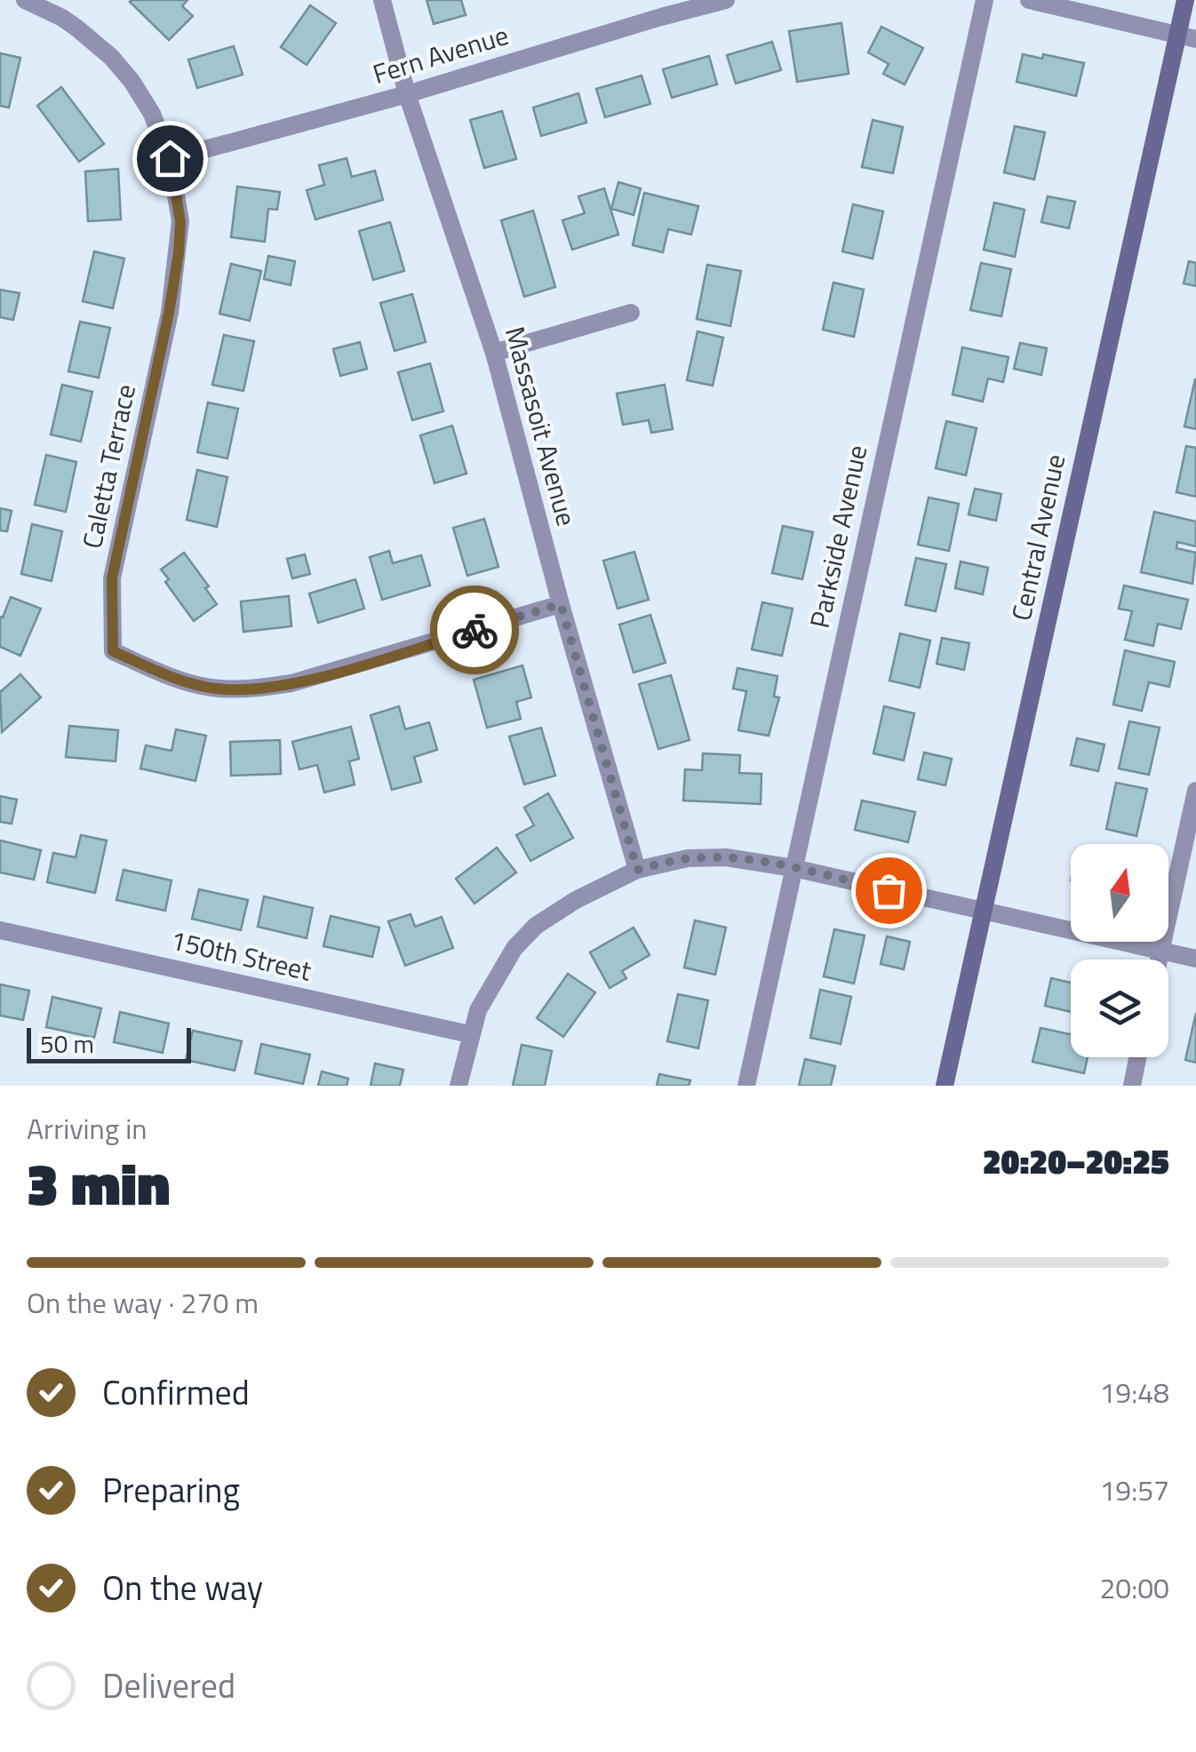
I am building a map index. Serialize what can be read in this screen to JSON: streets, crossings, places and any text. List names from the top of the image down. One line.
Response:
{"streets":{"street":["Fern Avenue","Massasoit Avenue","Caletta Terrace","Parkside Avenue","Central Avenue","150th Street"]},"crossings":[["Fern Avenue","Massasoit Avenue"],["Fern Avenue","Caletta Terrace"],["Massasoit Avenue","Caletta Terrace"]],"scale_bar":"50 m","north":"top","page":{"scale":"50 m","heading":["3 min","Arriving in","20:20–20:25"],"bar":"On the way · 270 m","list":[["Confirmed","19:48"],["Preparing","19:57"],["On the way","20:00"],"Delivered"]}}
